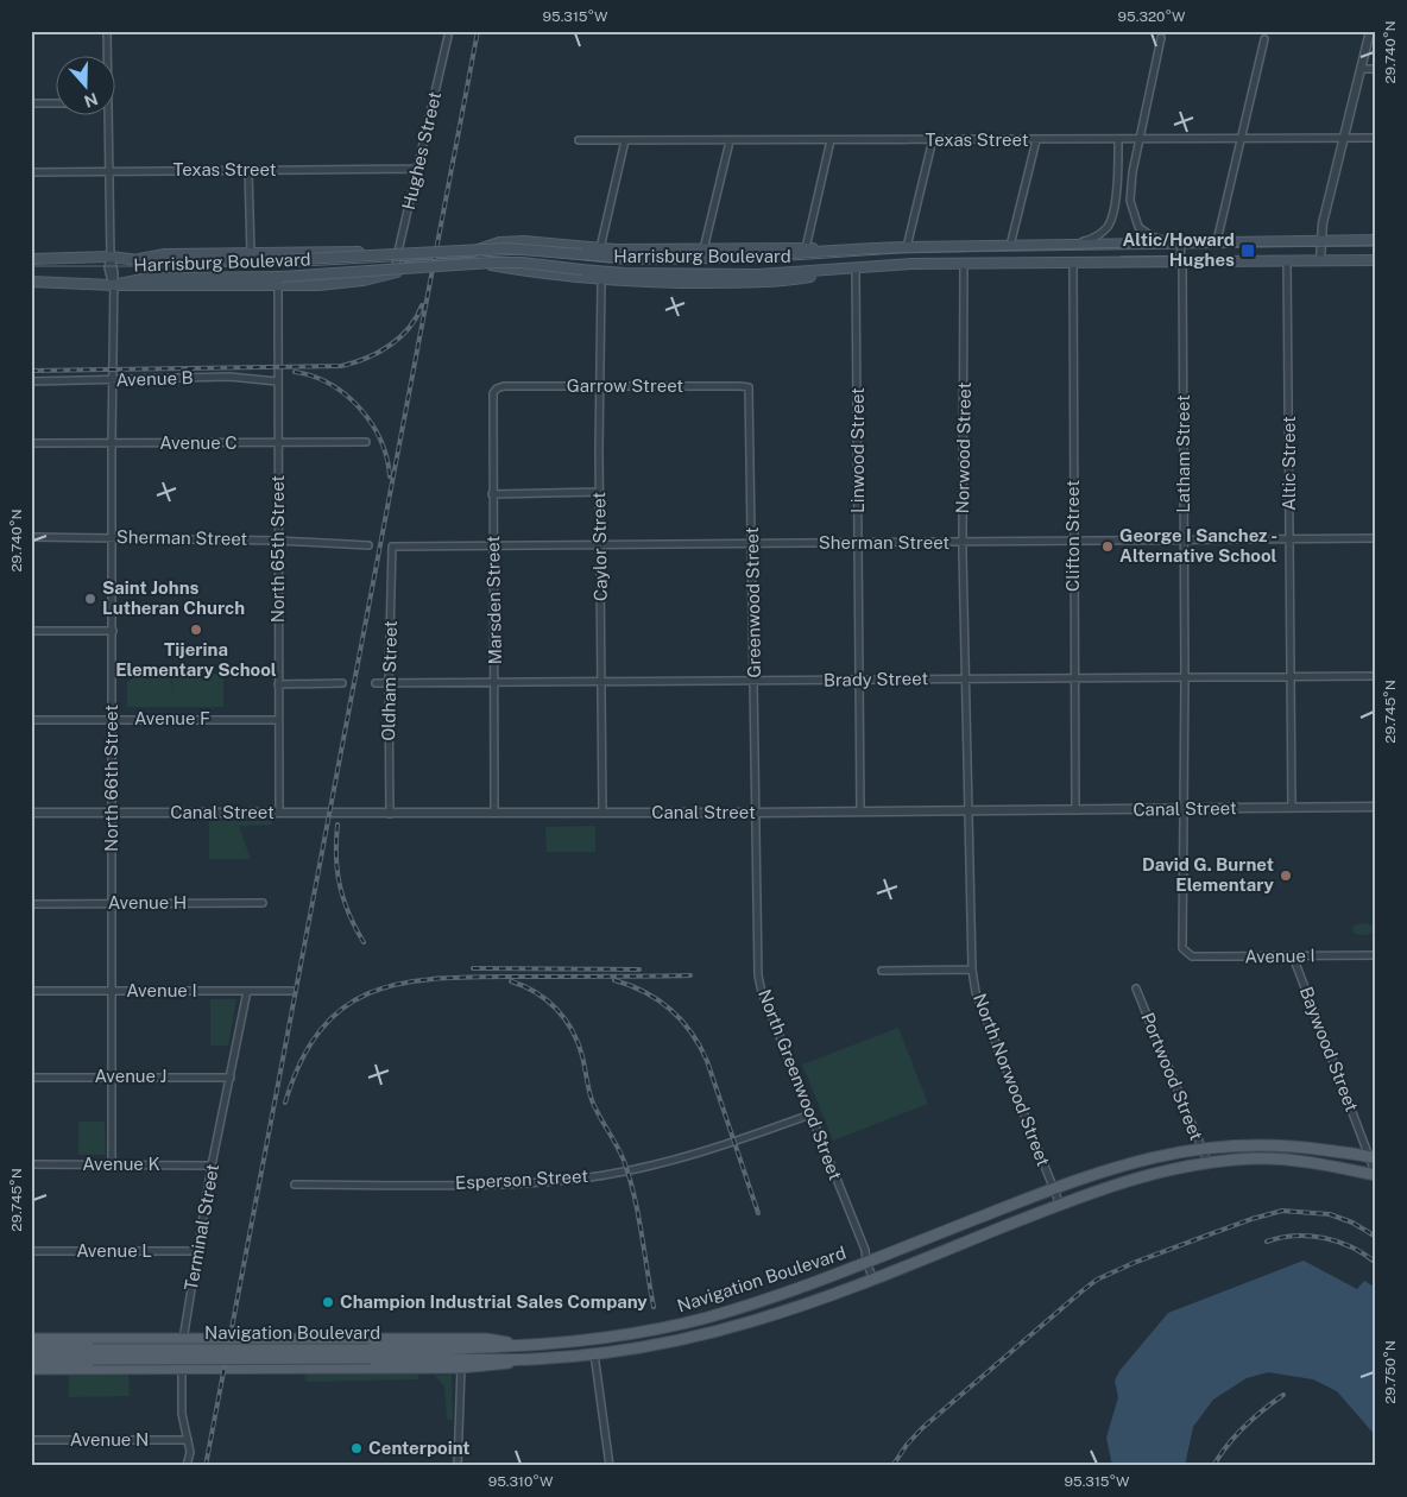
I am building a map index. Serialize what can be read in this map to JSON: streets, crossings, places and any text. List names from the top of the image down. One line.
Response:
{"streets":{"main road":["Harrisburg Boulevard","Navigation Boulevard"],"street":["Texas Street","Hughes Street","Avenue B","Garrow Street","Avenue C","Norwood Street","Linwood Street","Latham Street","Altic Street","Clifton Street","Sherman Street","Caylor Street","North 65th Street","Marsden Street","Greenwood Street","Brady Street","Oldham Street","Avenue F","North 66th Street","Canal Street","Avenue H","Avenue I","Baywood Street","Avenue J","Portwood Street","North Norwood Street","North Greenwood Street","Avenue K","Esperson Street","Terminal Street","Avenue L","Avenue N"]},"crossings":[["Texas Street","Hughes Street"],["Texas Street","North 66th Street"],["Harrisburg Boulevard","Norwood Street"],["Harrisburg Boulevard","Linwood Street"],["Harrisburg Boulevard","Latham Street"],["Harrisburg Boulevard","Altic Street"],["Harrisburg Boulevard","Clifton Street"],["Harrisburg Boulevard","North 65th Street"],["Harrisburg Boulevard","North 66th Street"],["Avenue B","North 65th Street"],["Avenue B","North 66th Street"],["Garrow Street","Caylor Street"],["Garrow Street","Marsden Street"],["Garrow Street","Greenwood Street"],["Avenue C","North 65th Street"],["Avenue C","North 66th Street"],["Norwood Street","Sherman Street"],["Norwood Street","Brady Street"],["Norwood Street","Canal Street"],["Norwood Street","North Norwood Street"],["Linwood Street","Sherman Street"],["Linwood Street","Brady Street"],["Linwood Street","Canal Street"],["Latham Street","Sherman Street"],["Latham Street","Brady Street"],["Latham Street","Canal Street"],["Latham Street","Avenue I"],["Altic Street","Sherman Street"],["Altic Street","Brady Street"],["Altic Street","Canal Street"],["Clifton Street","Sherman Street"],["Clifton Street","Brady Street"],["Clifton Street","Canal Street"],["Sherman Street","Caylor Street"],["Sherman Street","North 65th Street"],["Sherman Street","Marsden Street"],["Sherman Street","Greenwood Street"],["Sherman Street","Oldham Street"],["Sherman Street","North 66th Street"],["Caylor Street","Brady Street"],["Caylor Street","Canal Street"],["North 65th Street","Avenue F"],["North 65th Street","Canal Street"],["Marsden Street","Brady Street"],["Marsden Street","Canal Street"],["Greenwood Street","Brady Street"],["Greenwood Street","Canal Street"],["Greenwood Street","North Greenwood Street"],["Brady Street","Oldham Street"],["Oldham Street","Canal Street"],["Avenue F","North 66th Street"],["North 66th Street","Canal Street"],["North 66th Street","Avenue H"],["North 66th Street","Avenue I"],["North 66th Street","Avenue J"],["North 66th Street","Avenue K"],["Canal Street","North Norwood Street"],["Canal Street","North Greenwood Street"],["Avenue I","Baywood Street"],["Avenue I","Terminal Street"],["Baywood Street","Navigation Boulevard"],["Avenue J","Terminal Street"],["Portwood Street","Navigation Boulevard"],["North Norwood Street","Navigation Boulevard"],["North Greenwood Street","Esperson Street"],["North Greenwood Street","Navigation Boulevard"],["Avenue K","Terminal Street"],["Terminal Street","Avenue L"],["Terminal Street","Avenue N"]],"places":{"transit":["Altic/Howard Hughes"],"other":["George I Sanchez - Alternative School","Saint Johns Lutheran Church","Tijerina Elementary School","David G. Burnet Elementary","Champion Industrial Sales Company","Centerpoint"]},"north":"bottom","coordinates":["95.315°W","95.320°W","29.740°N","29.745°N","29.750°N","95.310°W"]}
